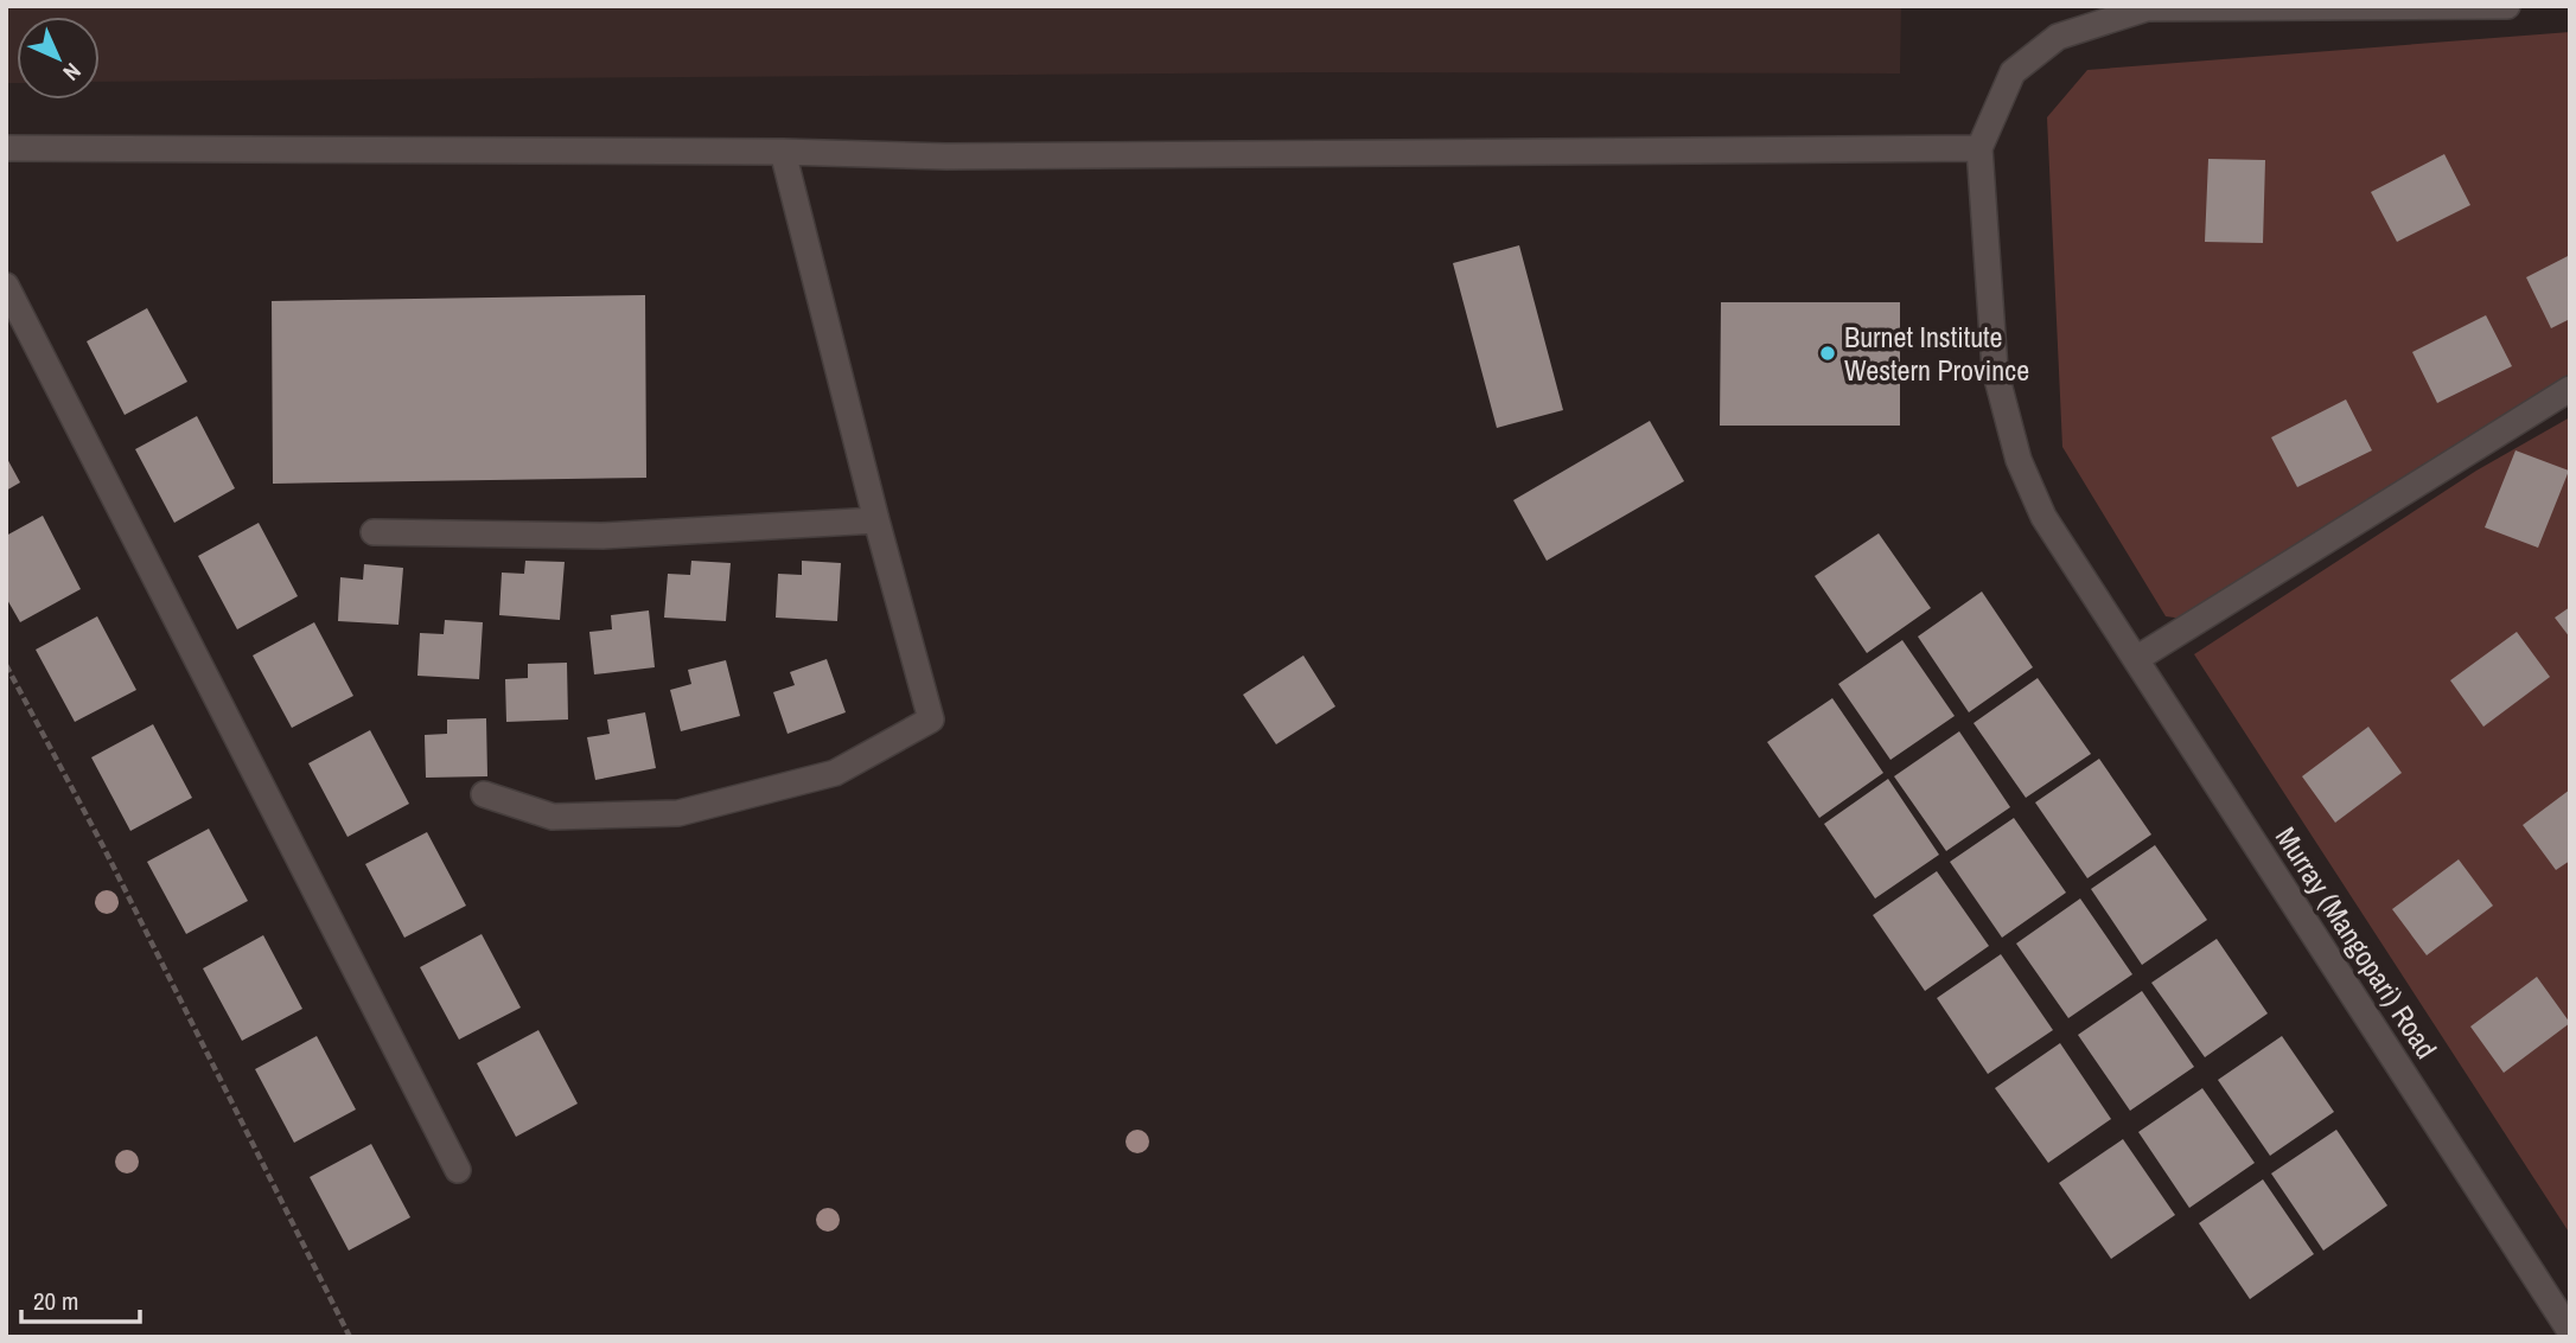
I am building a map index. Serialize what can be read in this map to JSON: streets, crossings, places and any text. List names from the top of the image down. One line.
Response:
{"streets":{"street":["Murray (Mangopari) Road"]},"places":["Burnet Institute Western Province"],"scale_bar":"20 m","north":"bottom right"}
